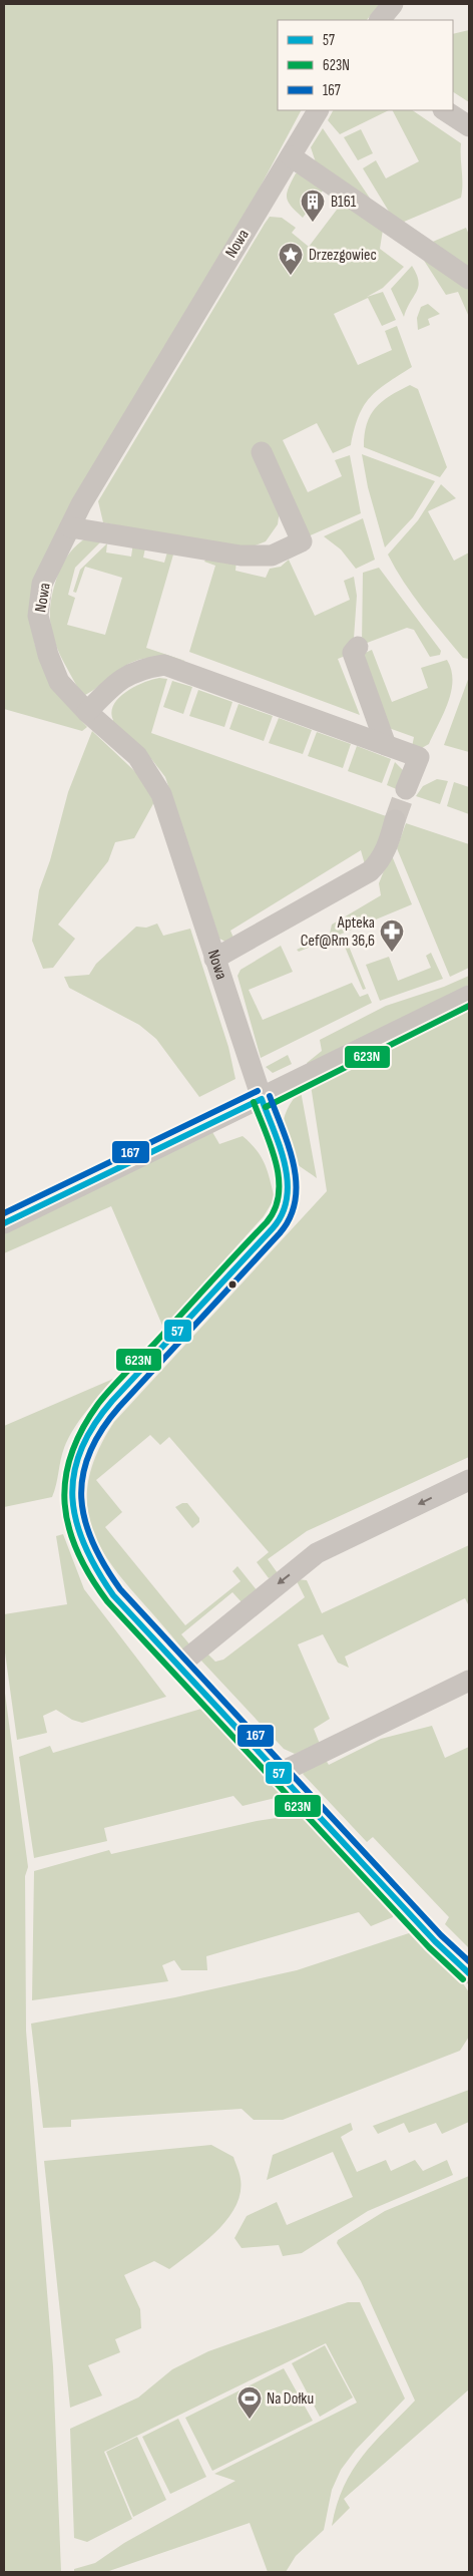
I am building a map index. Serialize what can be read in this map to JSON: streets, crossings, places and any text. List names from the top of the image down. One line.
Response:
{"streets":{"street":["Nowa"]},"places":{"building":["B161"],"place":["Drzezgowiec"],"pharmacy":["Apteka Cef@Rm 36,6"],"sports":["Na Dołku"]},"lines":["transit line 623N","transit line 167","transit line 57"],"legend":["57","623N","167"]}
